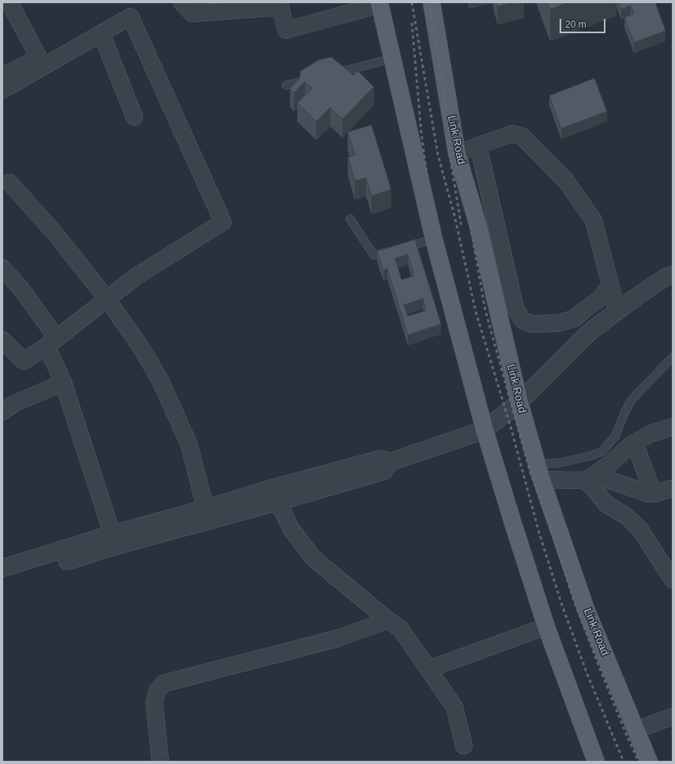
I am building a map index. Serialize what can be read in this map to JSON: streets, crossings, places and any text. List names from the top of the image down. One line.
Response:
{"streets":{"main road":["Link Road"]},"scale_bar":"20 m"}
